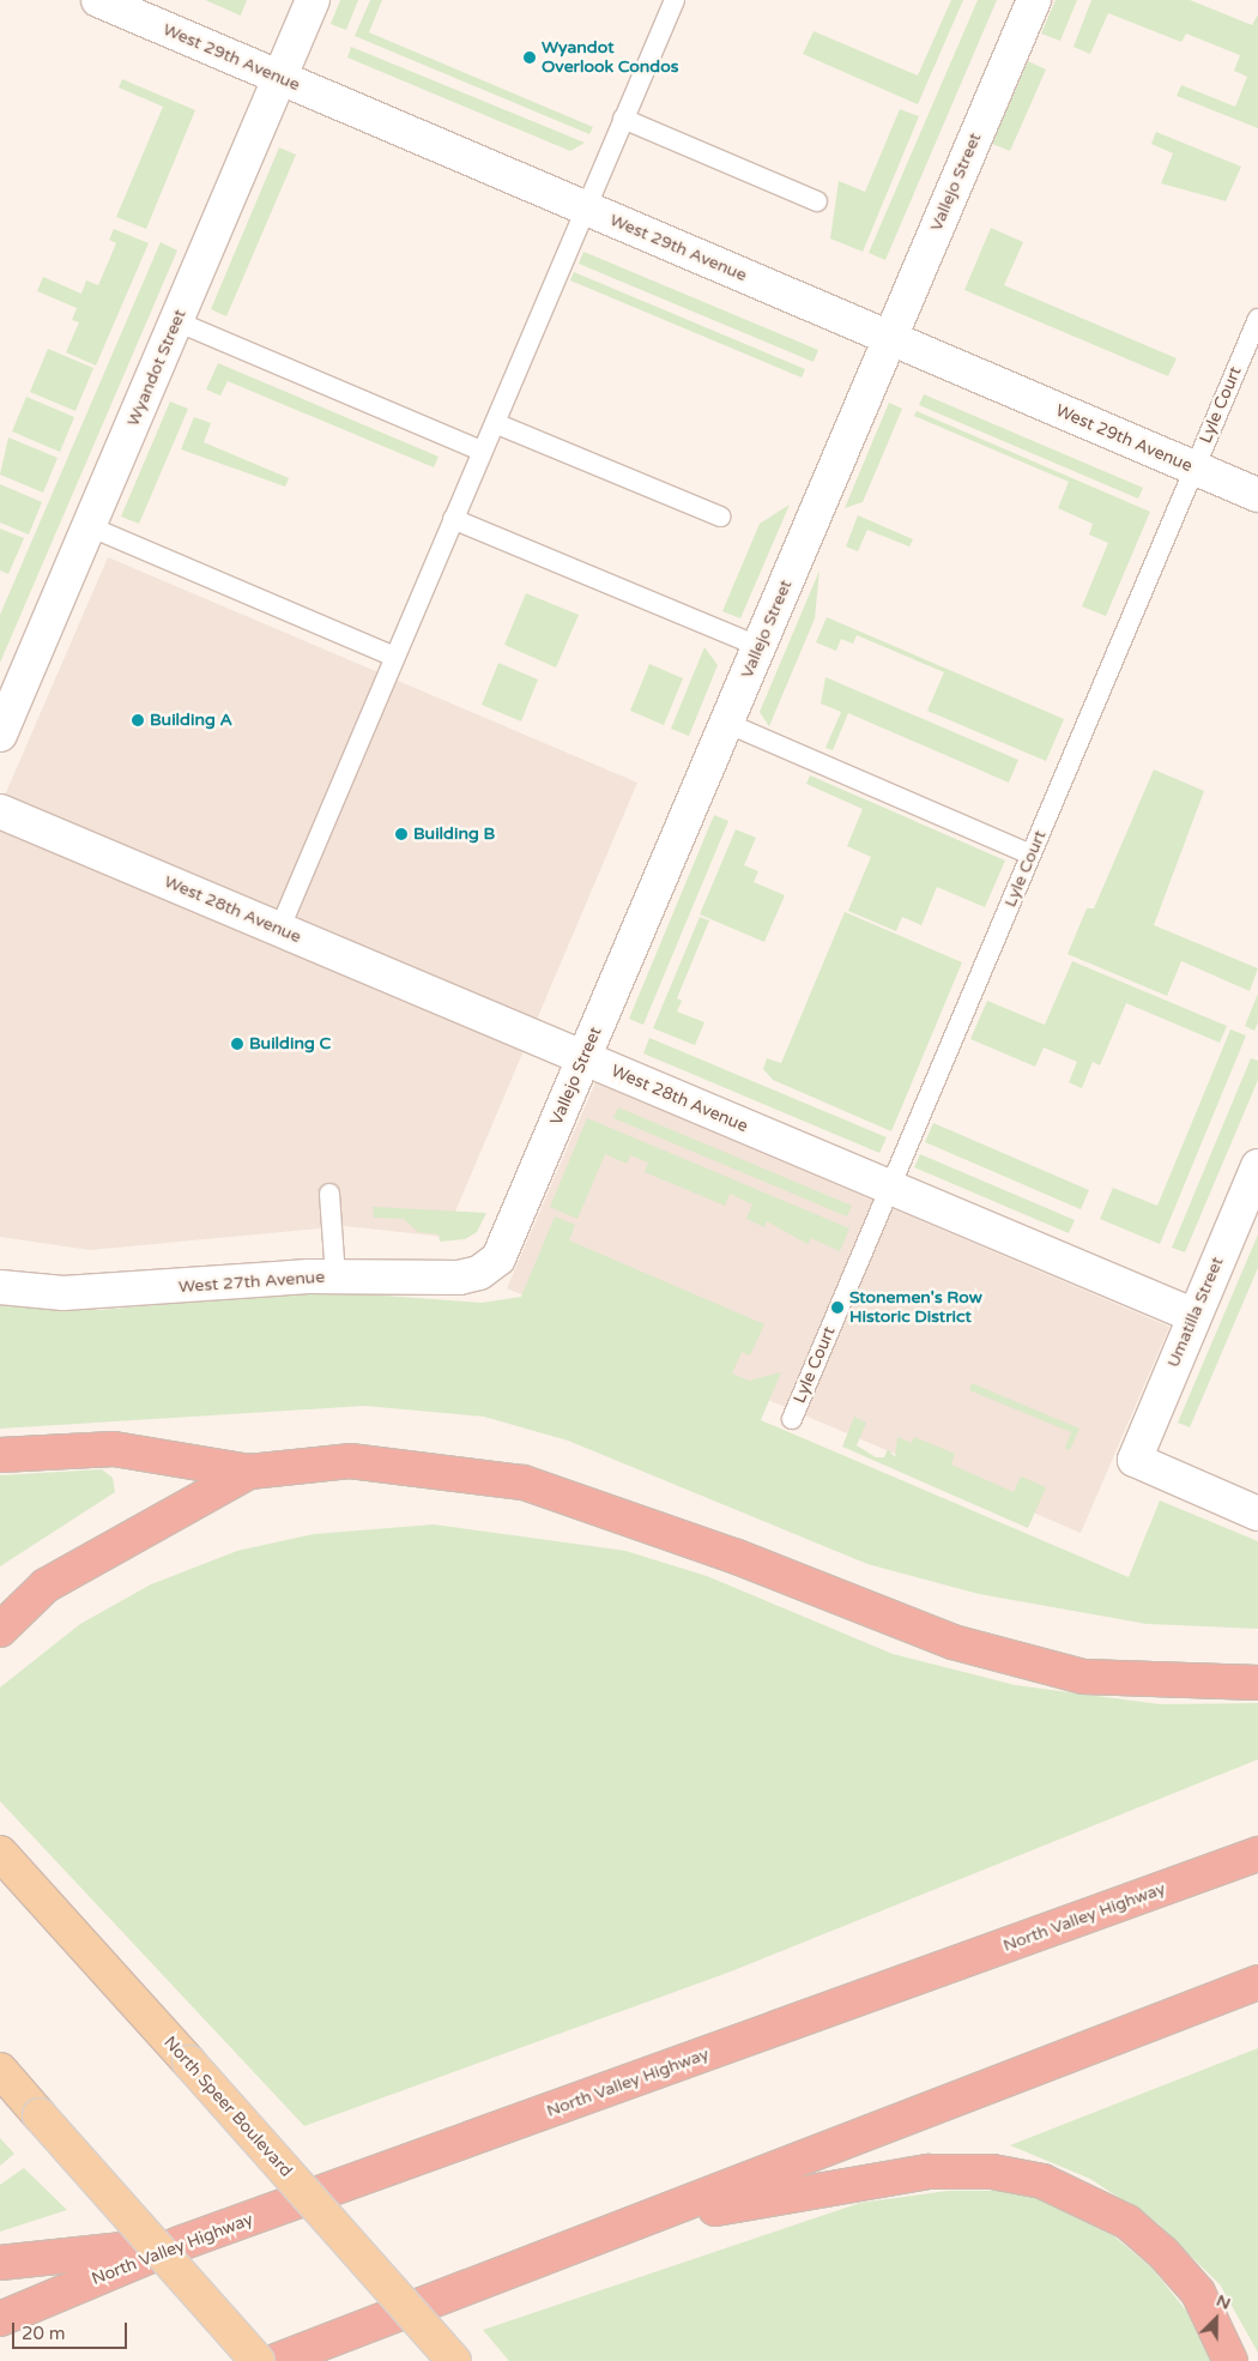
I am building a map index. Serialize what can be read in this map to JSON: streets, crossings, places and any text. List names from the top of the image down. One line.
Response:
{"streets":{"highway":["North Valley Highway"],"main road":["North Speer Boulevard"],"street":["West 29th Avenue","Vallejo Street","Wyandot Street","West 28th Avenue","West 27th Avenue","Umatilla Street"],"lane":["Lyle Court"]},"crossings":[["West 29th Avenue","Vallejo Street"],["West 29th Avenue","Wyandot Street"],["West 29th Avenue","Lyle Court"],["Vallejo Street","West 28th Avenue"],["Vallejo Street","West 27th Avenue"],["Lyle Court","West 28th Avenue"],["West 28th Avenue","Umatilla Street"]],"places":["Wyandot Overlook Condos","Building A","Building B","Building C","Stonemen's Row Historic District"],"scale_bar":"20 m","north":"top right"}
